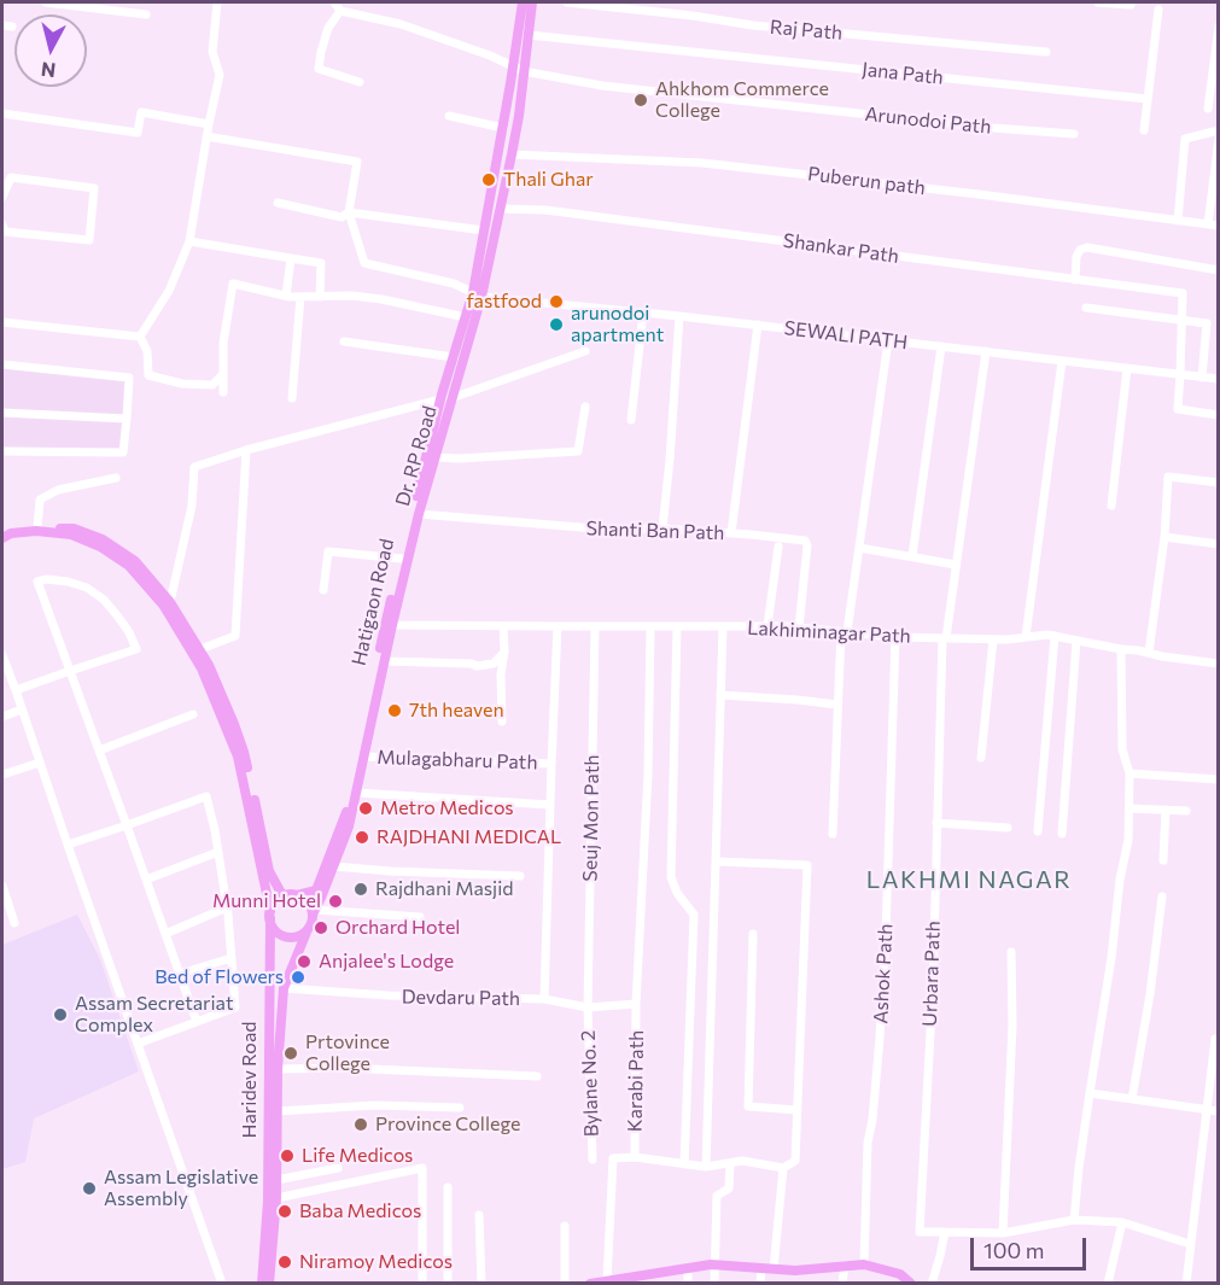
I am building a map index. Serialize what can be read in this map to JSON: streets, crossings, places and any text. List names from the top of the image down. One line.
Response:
{"streets":{"main road":["Dr. RP Road","Hatigaon Road","Haridev Road"],"street":["Raj Path","Jana Path","Arunodoi Path","Puberun path","Shankar Path","SEWALI PATH","Shanti Ban Path","Lakhiminagar Path","Mulagabharu Path","Seuj Mon Path","Ashok Path","Urbara Path","Devdaru Path","Karabi Path","Bylane No. 2"]},"crossings":[["Jana Path","Dr. RP Road"],["Arunodoi Path","Dr. RP Road"],["Puberun path","Dr. RP Road"],["Shankar Path","Dr. RP Road"],["SEWALI PATH","Dr. RP Road"],["SEWALI PATH","Urbara Path"],["Dr. RP Road","Shanti Ban Path"],["Dr. RP Road","Hatigaon Road"],["Dr. RP Road","Lakhiminagar Path"],["Dr. RP Road","Mulagabharu Path"],["Dr. RP Road","Haridev Road"],["Shanti Ban Path","Lakhiminagar Path"],["Hatigaon Road","Lakhiminagar Path"],["Hatigaon Road","Haridev Road"],["Lakhiminagar Path","Seuj Mon Path"],["Lakhiminagar Path","Ashok Path"],["Lakhiminagar Path","Urbara Path"],["Lakhiminagar Path","Karabi Path"],["Seuj Mon Path","Devdaru Path"],["Seuj Mon Path","Bylane No. 2"],["Devdaru Path","Haridev Road"],["Devdaru Path","Karabi Path"],["Devdaru Path","Bylane No. 2"]],"districts":["LAKHMI NAGAR"],"places":["Ahkhom Commerce College","Thali Ghar","fastfood","arunodoi apartment","7th heaven","Metro Medicos","RAJDHANI MEDICAL","Rajdhani Masjid","Munni Hotel","Orchard Hotel","Anjalee's Lodge","Bed of Flowers","Assam Secretariat Complex","Prtovince College","Province College","Life Medicos","Assam Legislative Assembly","Baba Medicos","Niramoy Medicos"],"scale_bar":"100 m","north":"bottom"}
